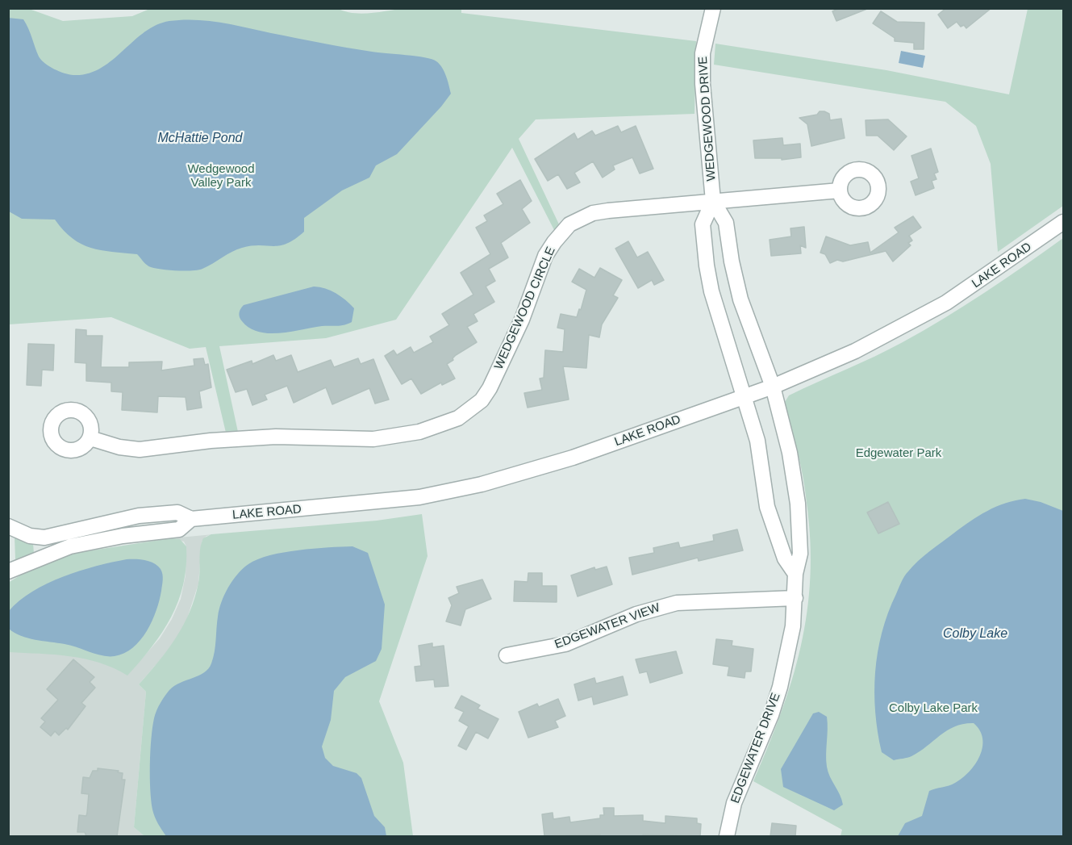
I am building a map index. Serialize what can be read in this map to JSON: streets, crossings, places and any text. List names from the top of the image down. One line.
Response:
{"streets":{"street":["WEDGEWOOD DRIVE","LAKE ROAD","WEDGEWOOD CIRCLE","EDGEWATER VIEW","EDGEWATER DRIVE"]},"crossings":[["WEDGEWOOD DRIVE","LAKE ROAD"],["WEDGEWOOD DRIVE","WEDGEWOOD CIRCLE"],["WEDGEWOOD DRIVE","EDGEWATER DRIVE"],["LAKE ROAD","EDGEWATER DRIVE"],["EDGEWATER VIEW","EDGEWATER DRIVE"]],"water":["McHattie Pond","Colby Lake"],"parks":["Wedgewood Valley Park","Edgewater Park","Colby Lake Park"]}
